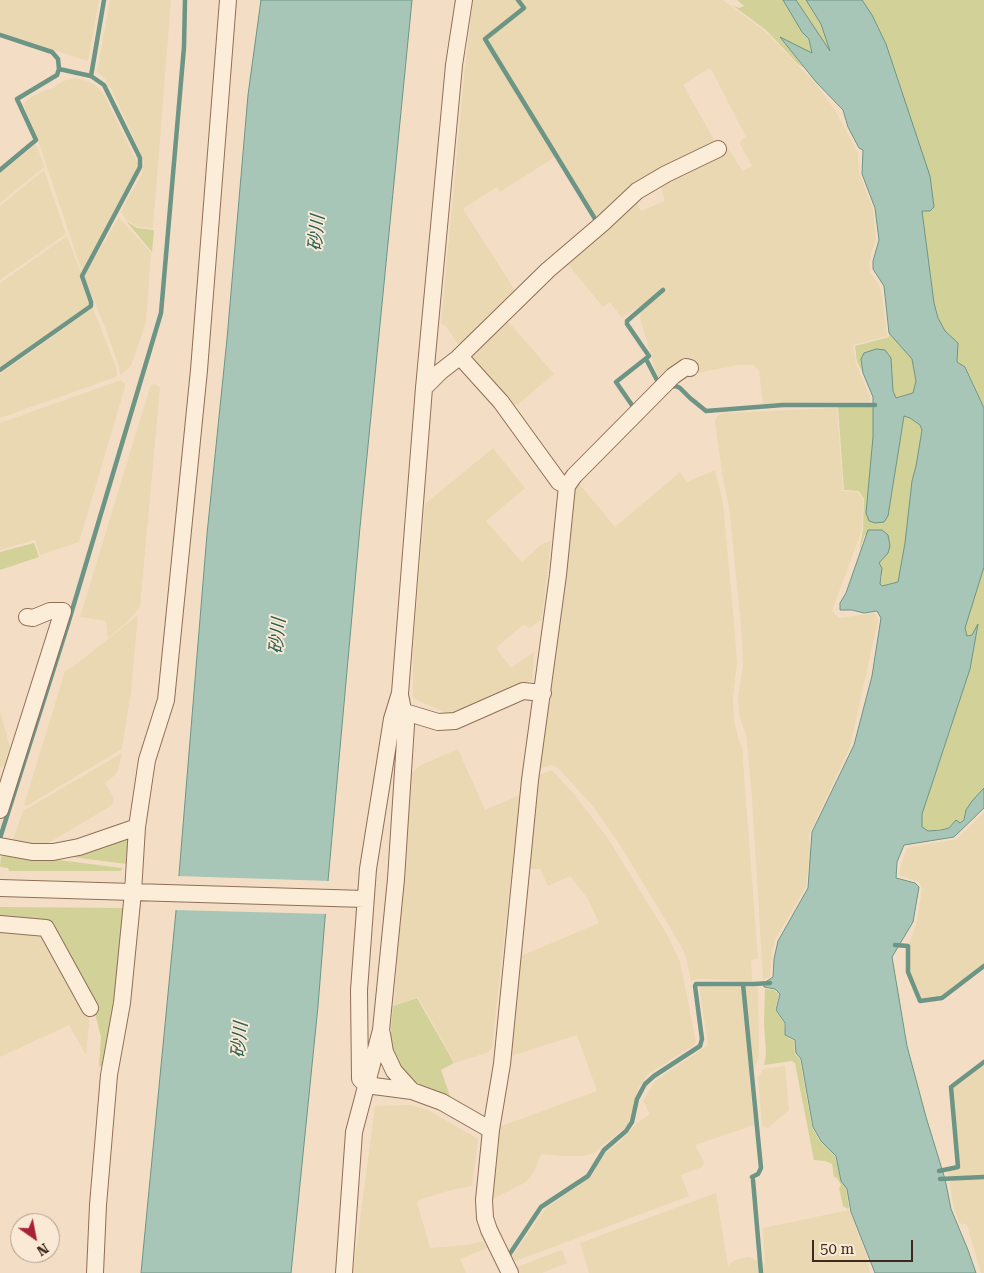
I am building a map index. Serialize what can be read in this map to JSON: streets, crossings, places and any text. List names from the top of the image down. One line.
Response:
{"water":["砂川"],"scale_bar":"50 m","north":"bottom right"}
